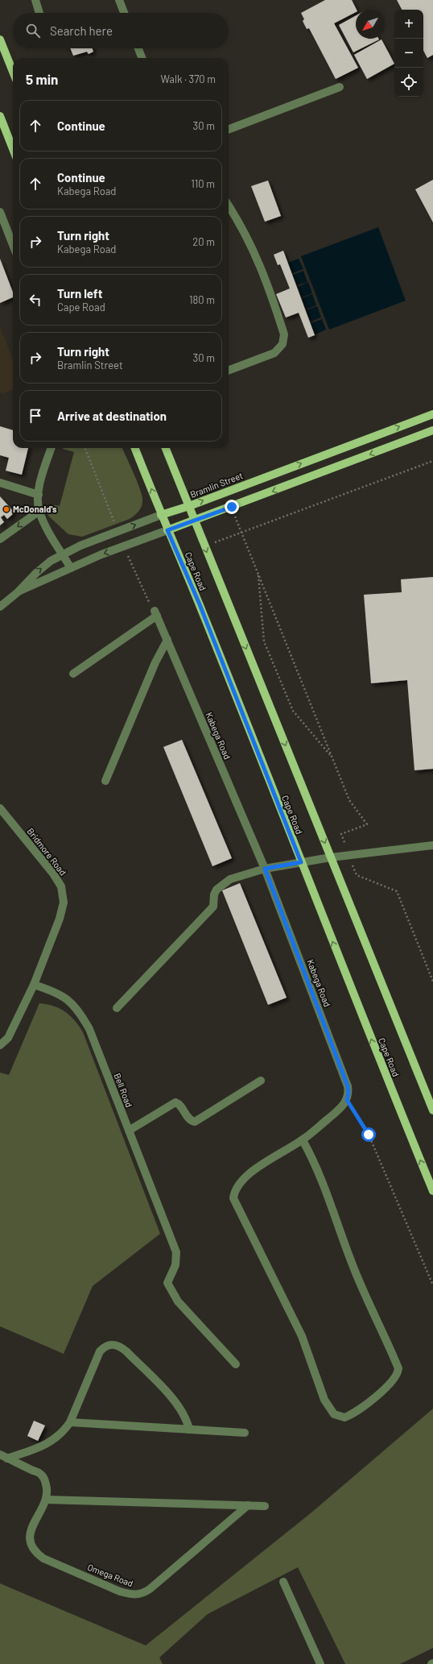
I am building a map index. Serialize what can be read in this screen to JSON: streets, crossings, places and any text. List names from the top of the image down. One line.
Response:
{"streets":{"main road":["Bramlin Street","Cape Road"],"street":["Kabega Road","Bridmore Road","Bell Road","Omega Road"]},"crossings":[["Bramlin Street","Cape Road"],["Bridmore Road","Bell Road"]],"places":["McDonald's"],"north":"bottom left","page":{"map_buttons":["+","−"],"search":"Search here","heading":["5 min","Walk · 370 m"],"list":[["Continue","30 m"],["Continue","Kabega Road","110 m"],["Turn right","Kabega Road","20 m"],["Turn left","Cape Road","180 m"],["Turn right","Bramlin Street","30 m"],"Arrive at destination"]}}
